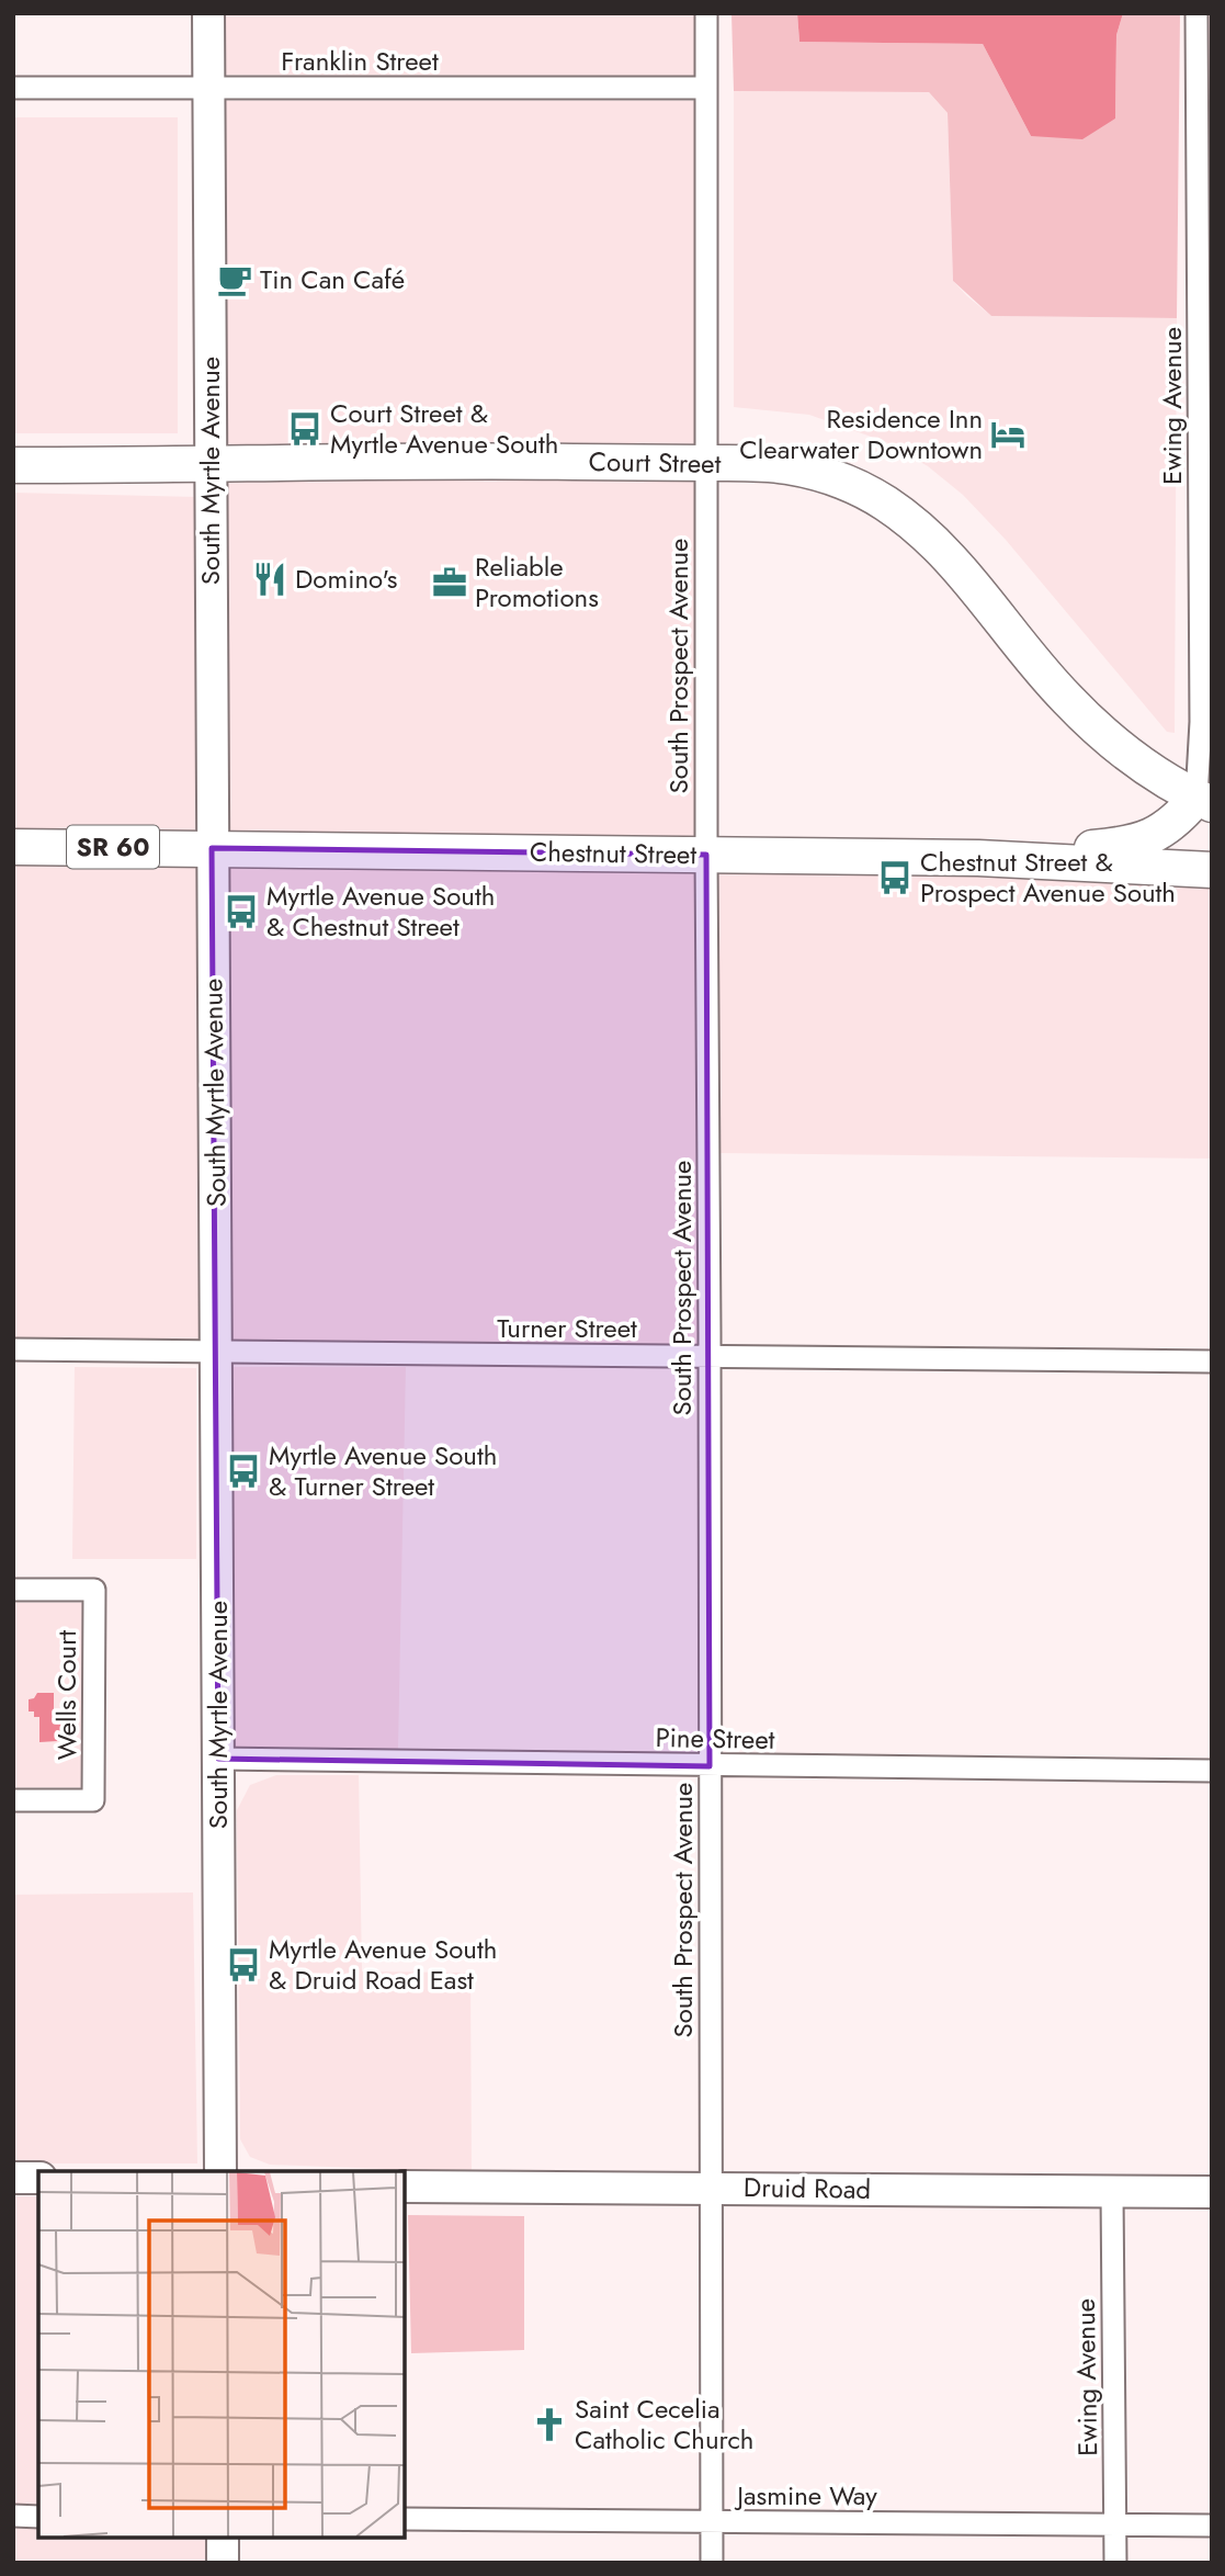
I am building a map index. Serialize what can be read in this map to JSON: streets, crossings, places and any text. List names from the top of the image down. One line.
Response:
{"streets":{"main road":["Court Street","South Myrtle Avenue","SR 60","Chestnut Street","Druid Road"],"street":["Franklin Street","Ewing Avenue","South Prospect Avenue","Turner Street","Wells Court","Pine Street","Jasmine Way"]},"crossings":[["Franklin Street","South Myrtle Avenue"],["Franklin Street","South Prospect Avenue"],["Ewing Avenue","Court Street"],["Ewing Avenue","Druid Road"],["Ewing Avenue","Jasmine Way"],["Court Street","South Myrtle Avenue"],["Court Street","South Prospect Avenue"],["South Myrtle Avenue","Chestnut Street"],["South Myrtle Avenue","Turner Street"],["South Myrtle Avenue","Pine Street"],["South Prospect Avenue","Chestnut Street"],["South Prospect Avenue","Turner Street"],["South Prospect Avenue","Pine Street"],["South Prospect Avenue","Druid Road"],["South Prospect Avenue","Jasmine Way"]],"places":{"cafe":["Tin Can Café"],"bus stop":["Court Street & Myrtle Avenue South","Chestnut Street & Prospect Avenue South","Myrtle Avenue South & Chestnut Street","Myrtle Avenue South & Turner Street","Myrtle Avenue South & Druid Road East"],"hotel":["Residence Inn Clearwater Downtown"],"restaurant":["Domino's"],"office":["Reliable Promotions"],"church":["Saint Cecelia Catholic Church"]}}
